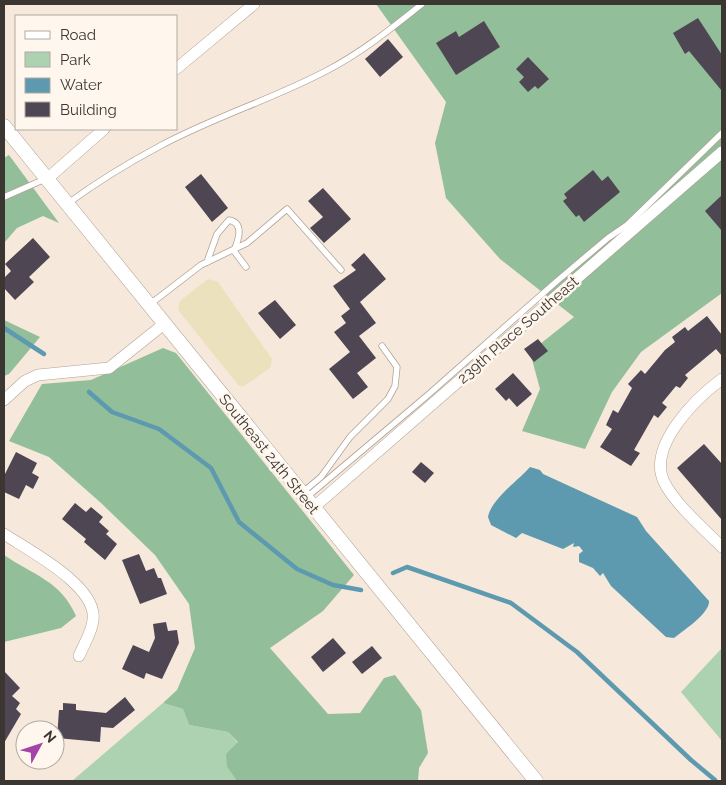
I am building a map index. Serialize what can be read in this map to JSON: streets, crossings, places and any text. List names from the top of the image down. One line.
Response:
{"streets":{"street":["239th Place Southeast","Southeast 24th Street"]},"crossings":[["239th Place Southeast","Southeast 24th Street"]],"legend":["Road","Park","Water","Building"],"north":"top right"}
